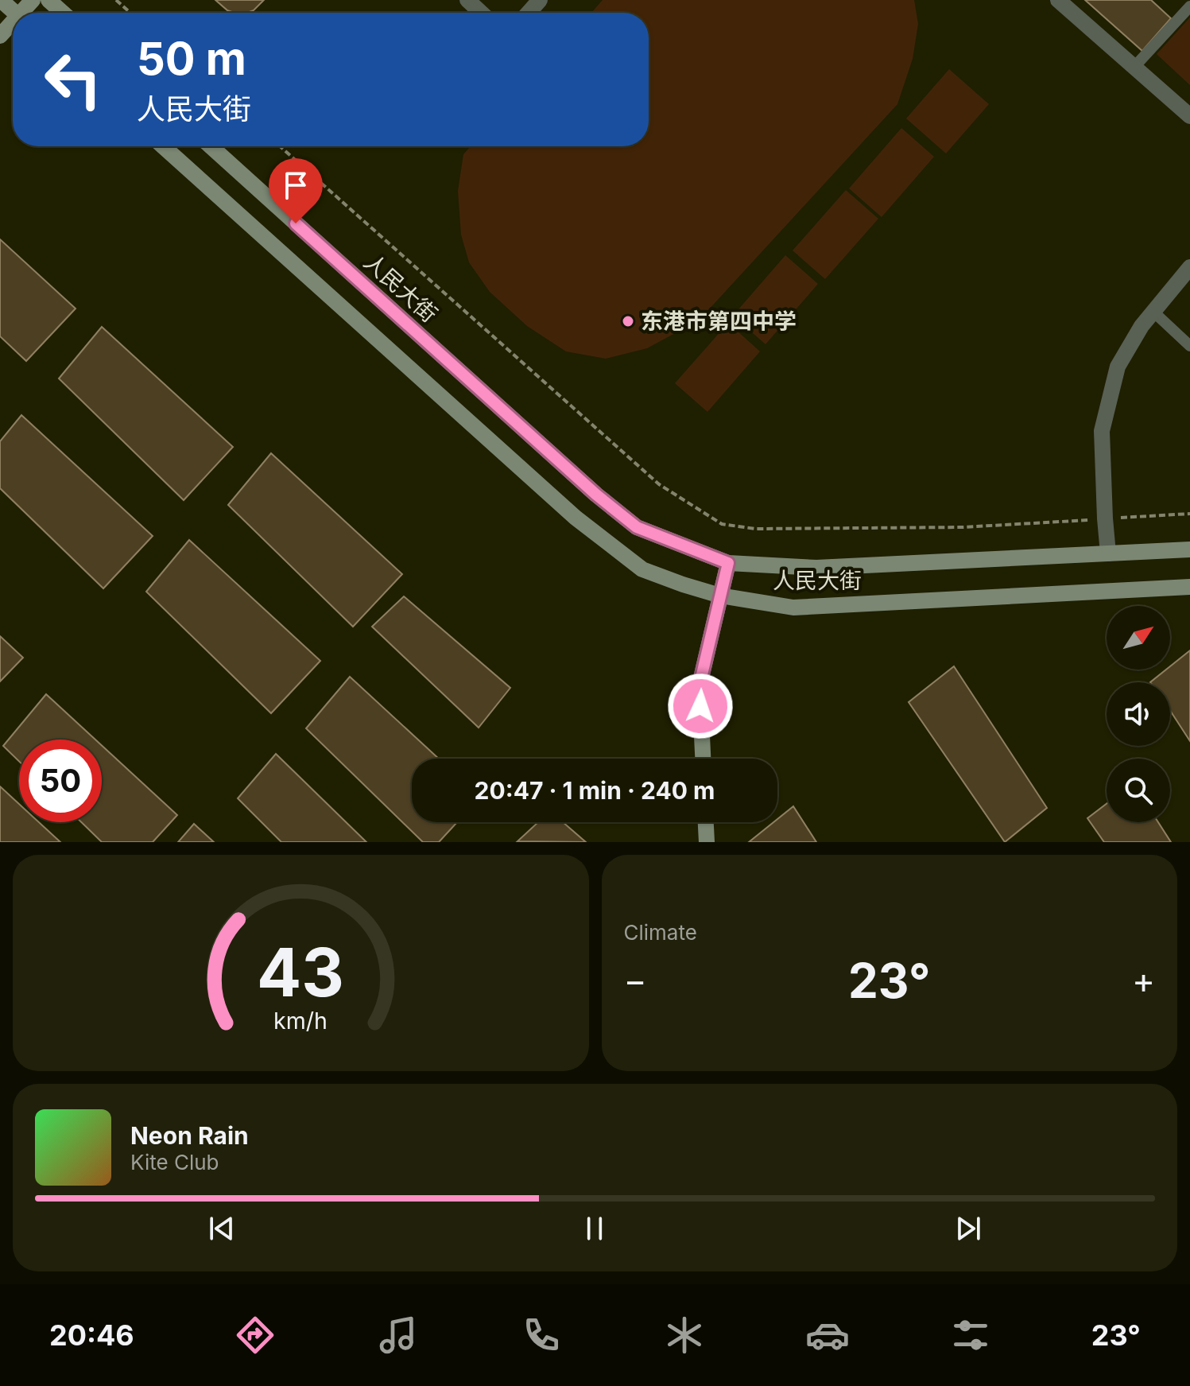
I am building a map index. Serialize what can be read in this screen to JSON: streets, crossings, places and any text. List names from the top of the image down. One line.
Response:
{"streets":{"main road":["人民大街"]},"places":["东港市第四中学"],"north":"top right","page":{"turn":["50 m","人民大街"],"limit":"50","trip":"20:47 · 1 min · 240 m","tile":"Climate","heat":["−","23°","+"],"song":["Neon Rain","Kite Club"],"tabs":["20:46","23°"],"gauge":["43","km/h"]}}
